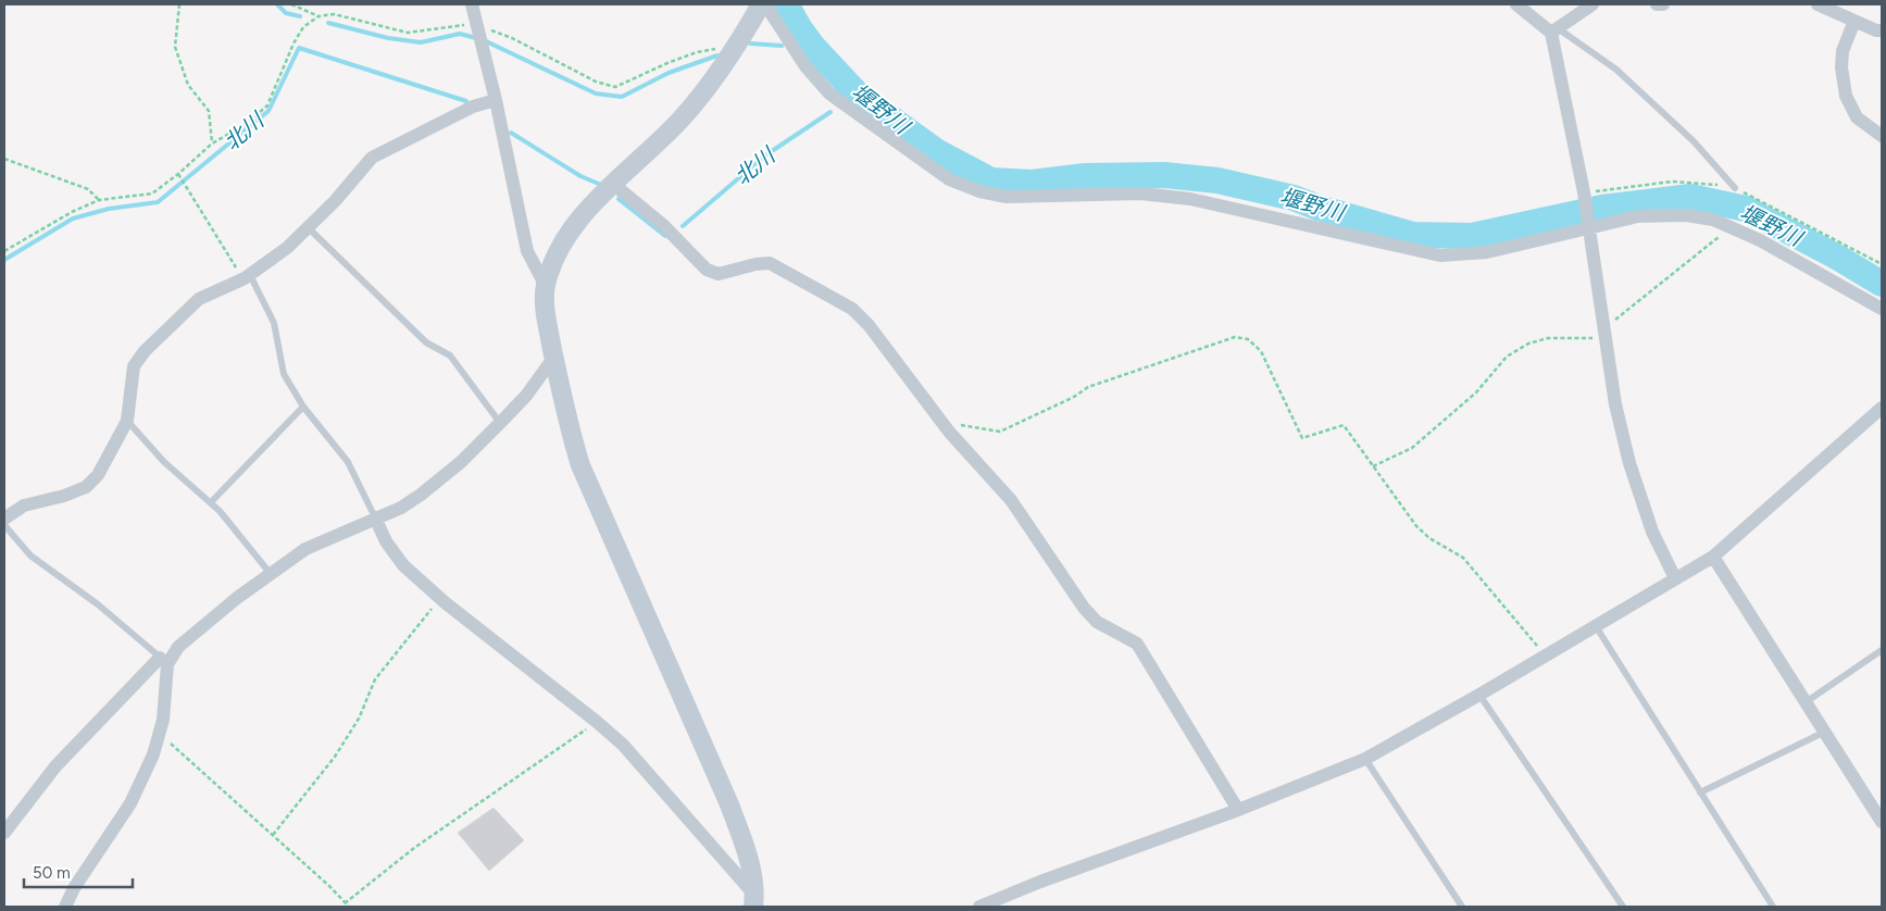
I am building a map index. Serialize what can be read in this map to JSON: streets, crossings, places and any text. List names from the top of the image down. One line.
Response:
{"water":["堰野川","北川"],"scale_bar":"50 m"}
